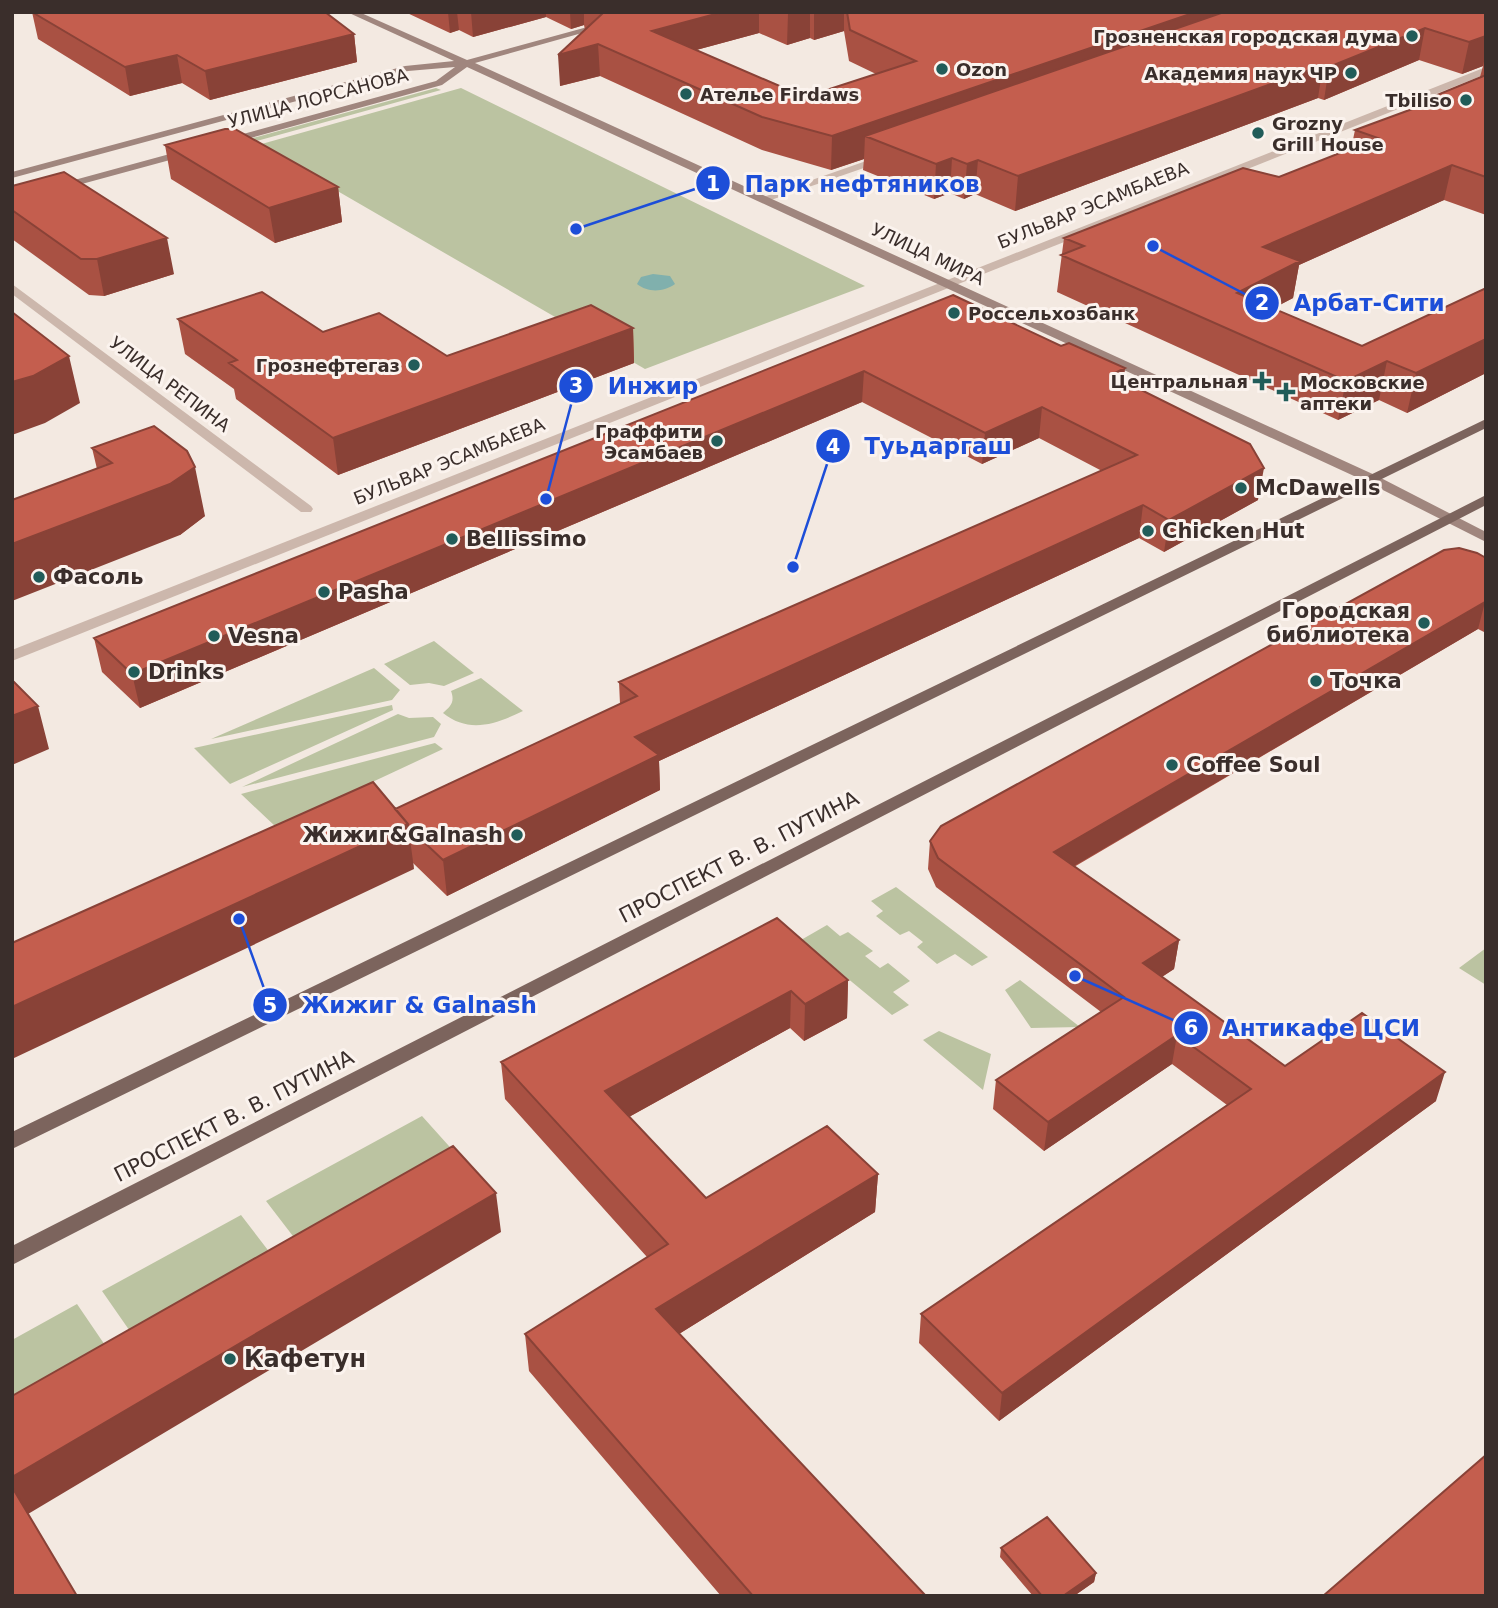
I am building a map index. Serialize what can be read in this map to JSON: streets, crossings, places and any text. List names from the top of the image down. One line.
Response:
{"streets":{"main road":["УЛИЦА ЛОРСАНОВА","УЛИЦА МИРА","ПРОСПЕКТ В. В. ПУТИНА"],"street":["БУЛЬВАР ЭСАМБАЕВА","УЛИЦА РЕПИНА"]},"crossings":[["УЛИЦА ЛОРСАНОВА","УЛИЦА МИРА"],["БУЛЬВАР ЭСАМБАЕВА","УЛИЦА МИРА"],["УЛИЦА МИРА","ПРОСПЕКТ В. В. ПУТИНА"]],"places":{"other":["Грозненская городская дума","Ozon","Академия наук ЧР","Ателье Firdaws","Tbiliso","Grozny Grill House","Парк нефтяников","Арбат-Сити","Россельхозбанк","Грознефтегаз","Граффити Эсамбаев","McDawells","Инжир","Chicken Hut","Bellissimo","Туьдаргаш","Фасоль","Pasha","Городская библиотека","Vesna","Drinks","Точка","Coffee Soul","Жижиг&Galnash","Жижиг & Galnash","Антикафе ЦСИ","Кафетун"],"health":["Центральная","Московские аптеки"]}}
